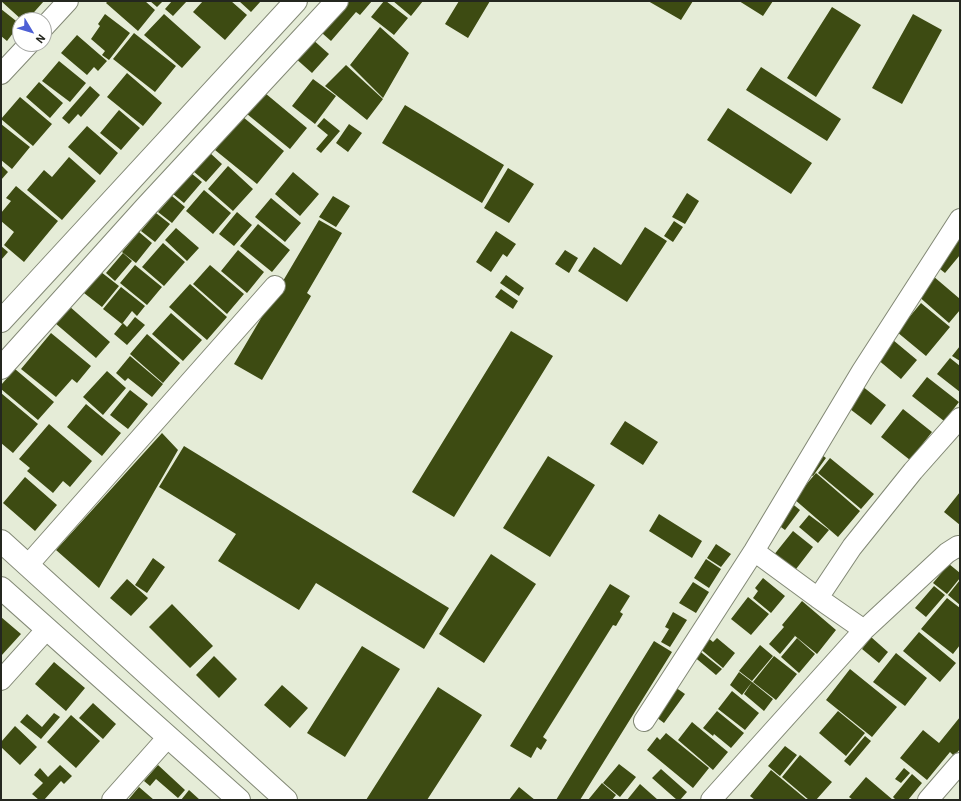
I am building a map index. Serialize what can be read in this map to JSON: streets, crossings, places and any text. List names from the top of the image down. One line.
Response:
{"north":"bottom right"}
